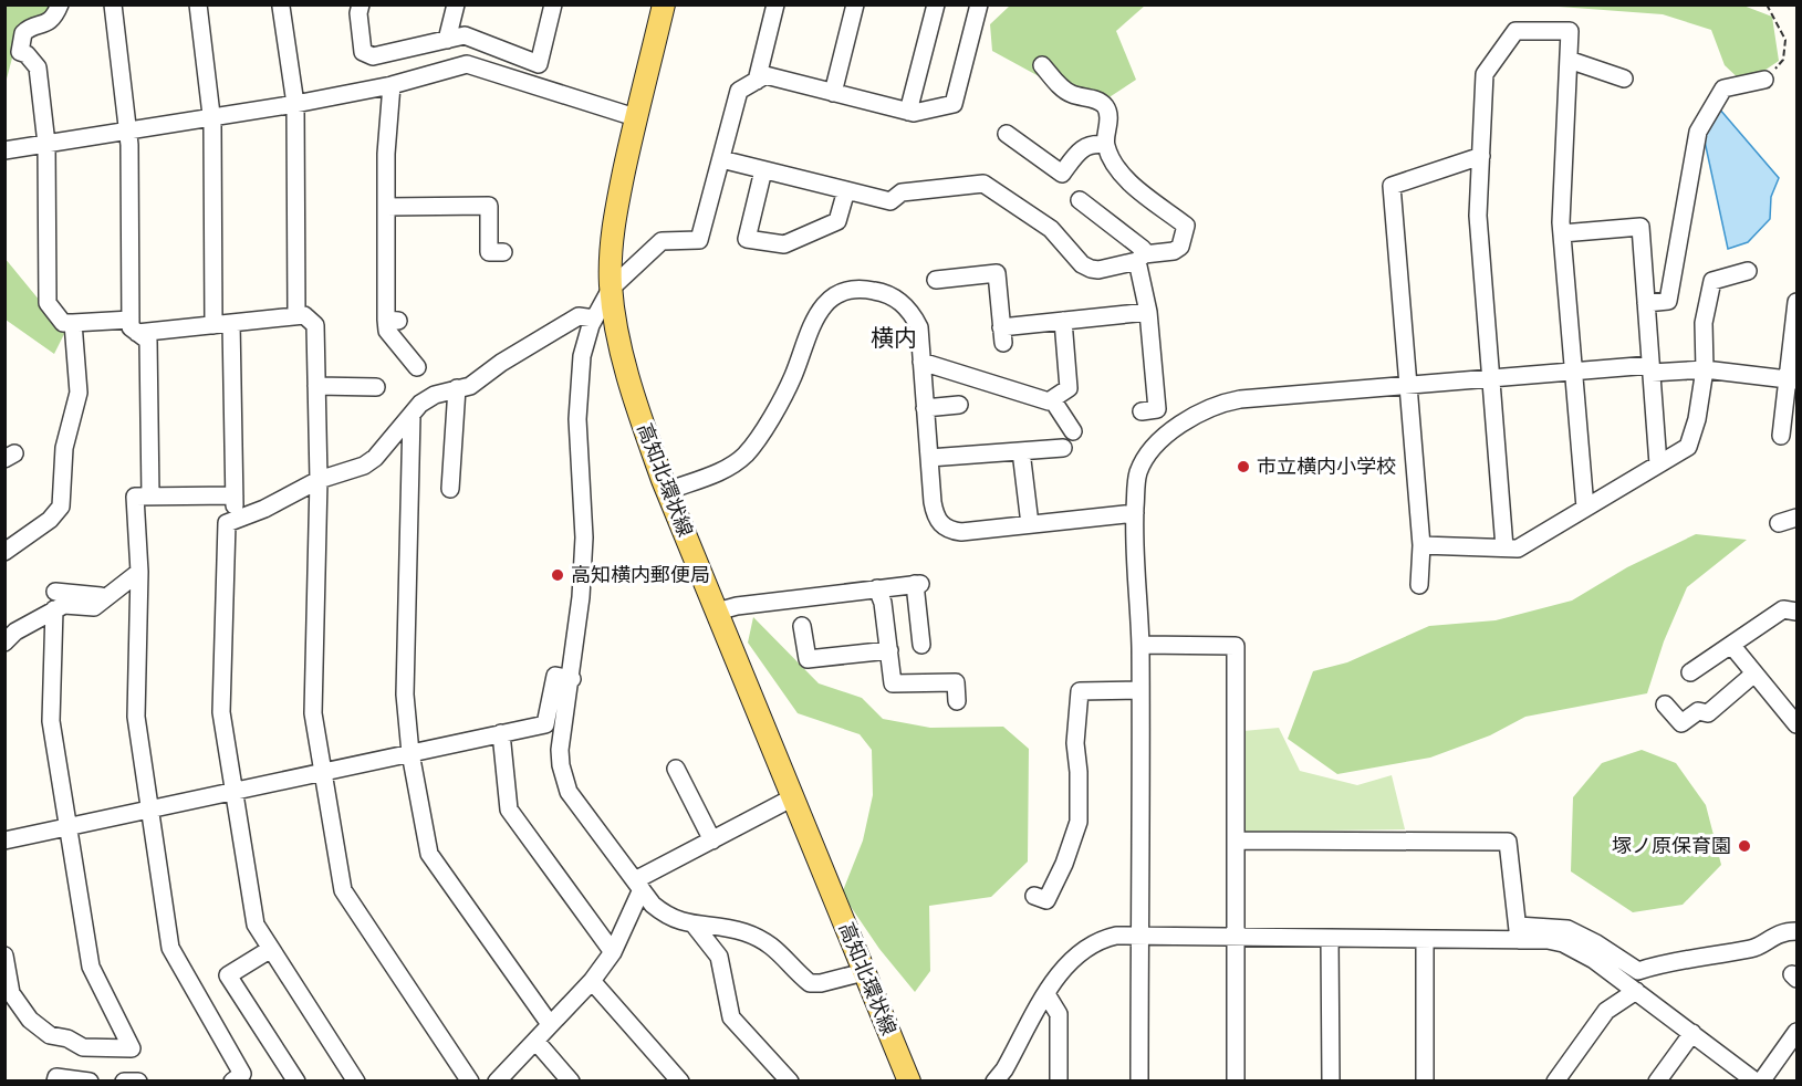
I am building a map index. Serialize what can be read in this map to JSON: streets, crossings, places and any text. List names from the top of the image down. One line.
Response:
{"streets":{"main road":["高知北環状線"]},"districts":["横内"],"places":["市立横内小学校","高知横内郵便局","塚ノ原保育園"]}
